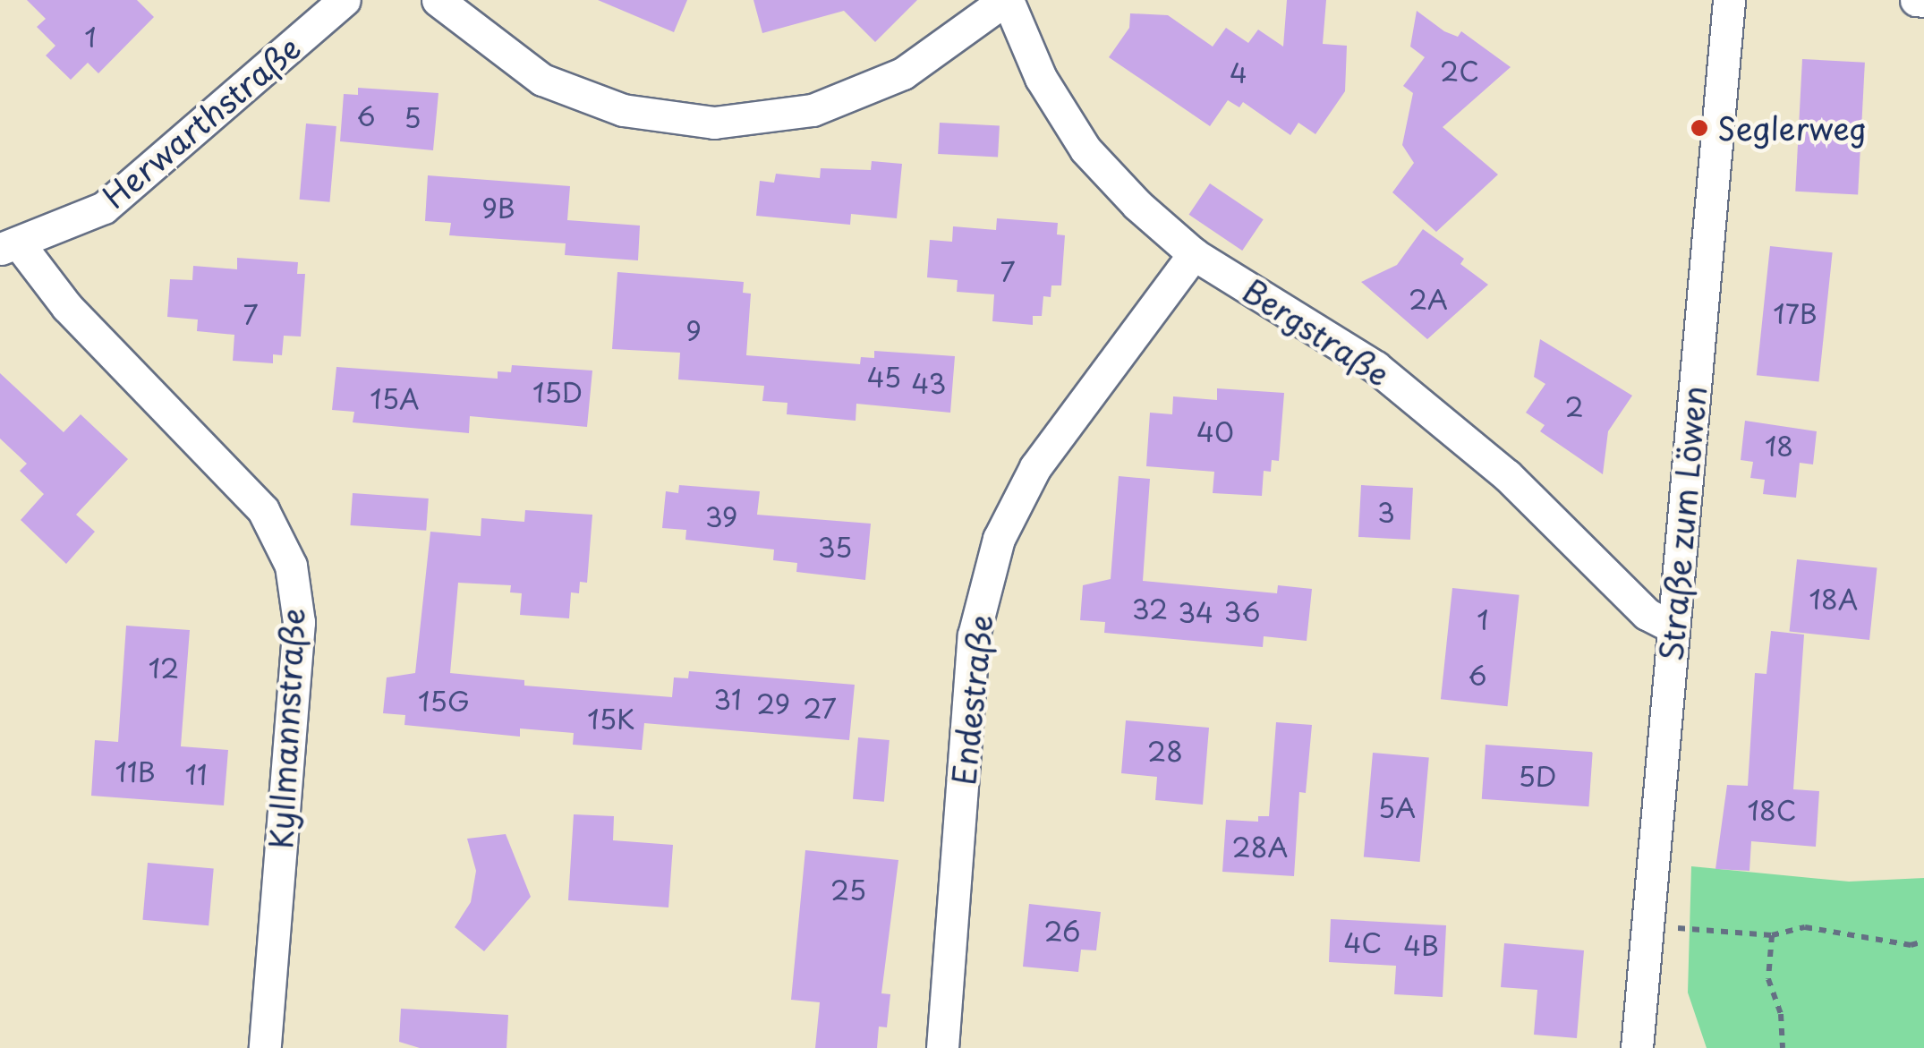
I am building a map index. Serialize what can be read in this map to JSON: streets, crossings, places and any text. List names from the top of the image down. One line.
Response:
{"streets":{"street":["Herwarthstraße","Bergstraße","Straße zum Löwen","Endestraße","Kyllmannstraße"]},"crossings":[["Herwarthstraße","Kyllmannstraße"],["Bergstraße","Straße zum Löwen"],["Bergstraße","Endestraße"]],"places":["Seglerweg"],"house_numbers":["1","2C","4","6","5","9B","7","2A","17B","7","9","45","43","15D","15A","2","40","18","3","39","35","18A","32","36","34","1","12","6","31","15G","29","27","15K","28","11B","11","5D","5A","18C","28A","25","26","4C","4B"]}
